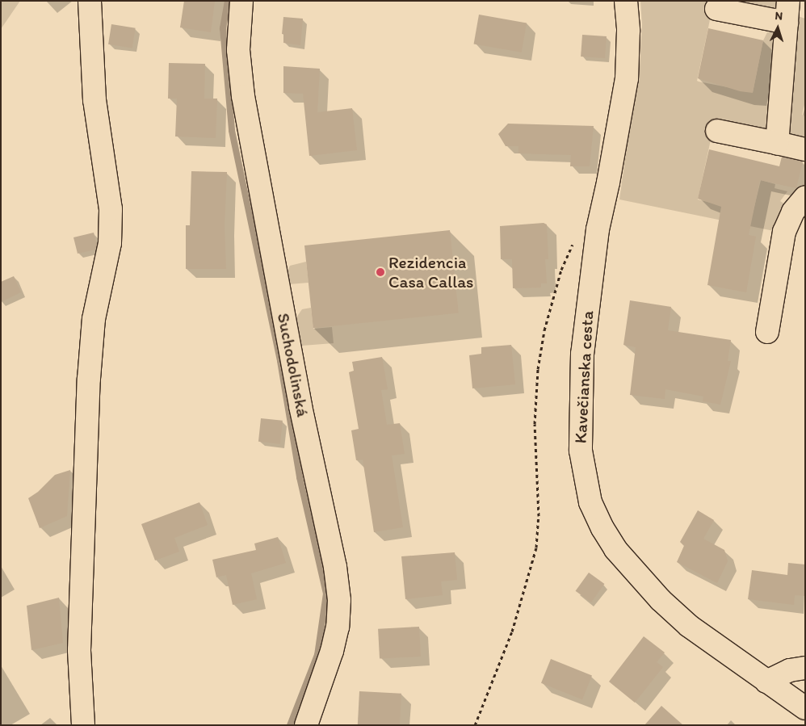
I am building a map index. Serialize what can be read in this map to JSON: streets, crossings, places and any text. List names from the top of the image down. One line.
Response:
{"streets":{"street":["Suchodolinská","Kavečianska cesta"]},"places":["Rezidencia Casa Callas"],"north":"top"}
